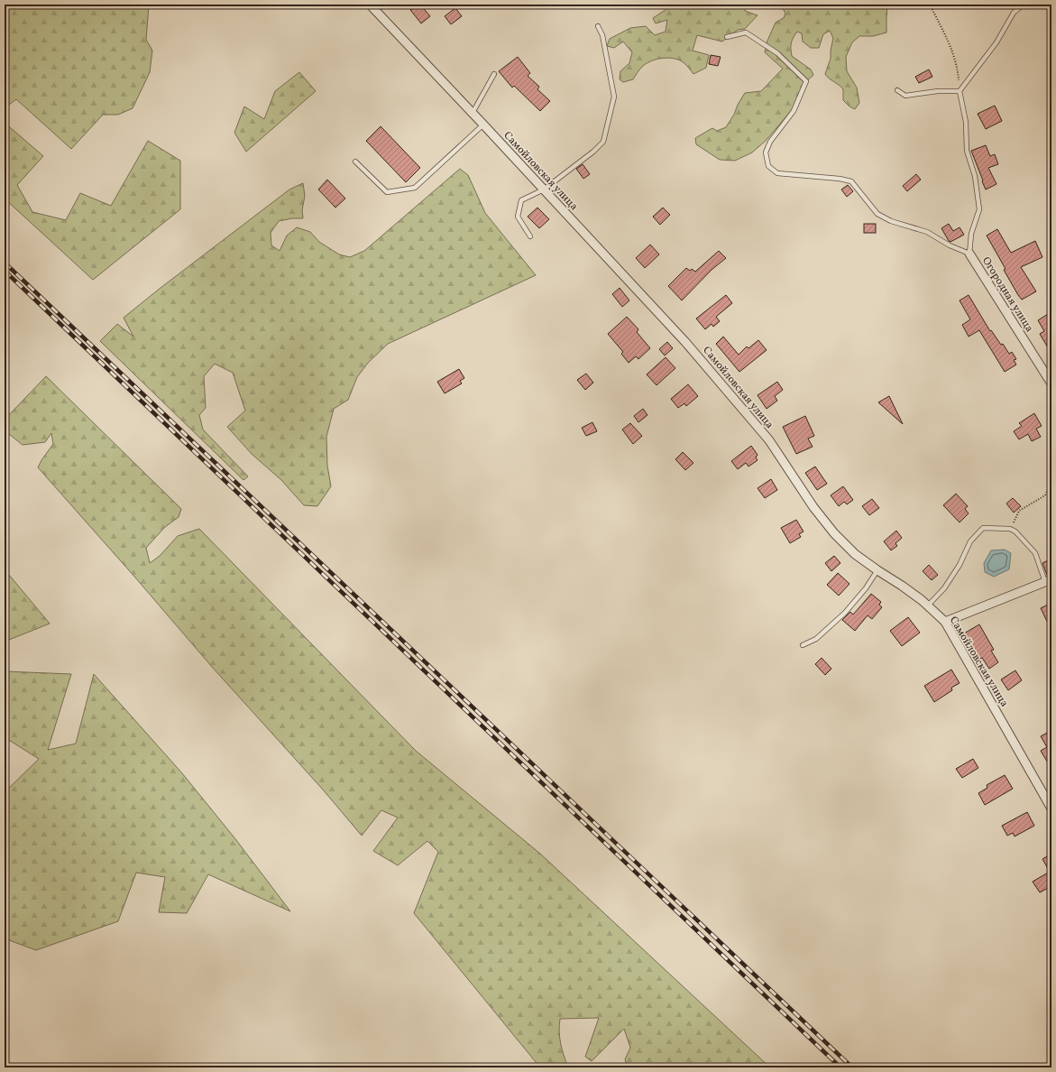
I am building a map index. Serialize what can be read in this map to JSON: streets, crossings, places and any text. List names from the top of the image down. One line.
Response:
{"streets":{"street":["Самойловская улица","Огородная улица"]}}
